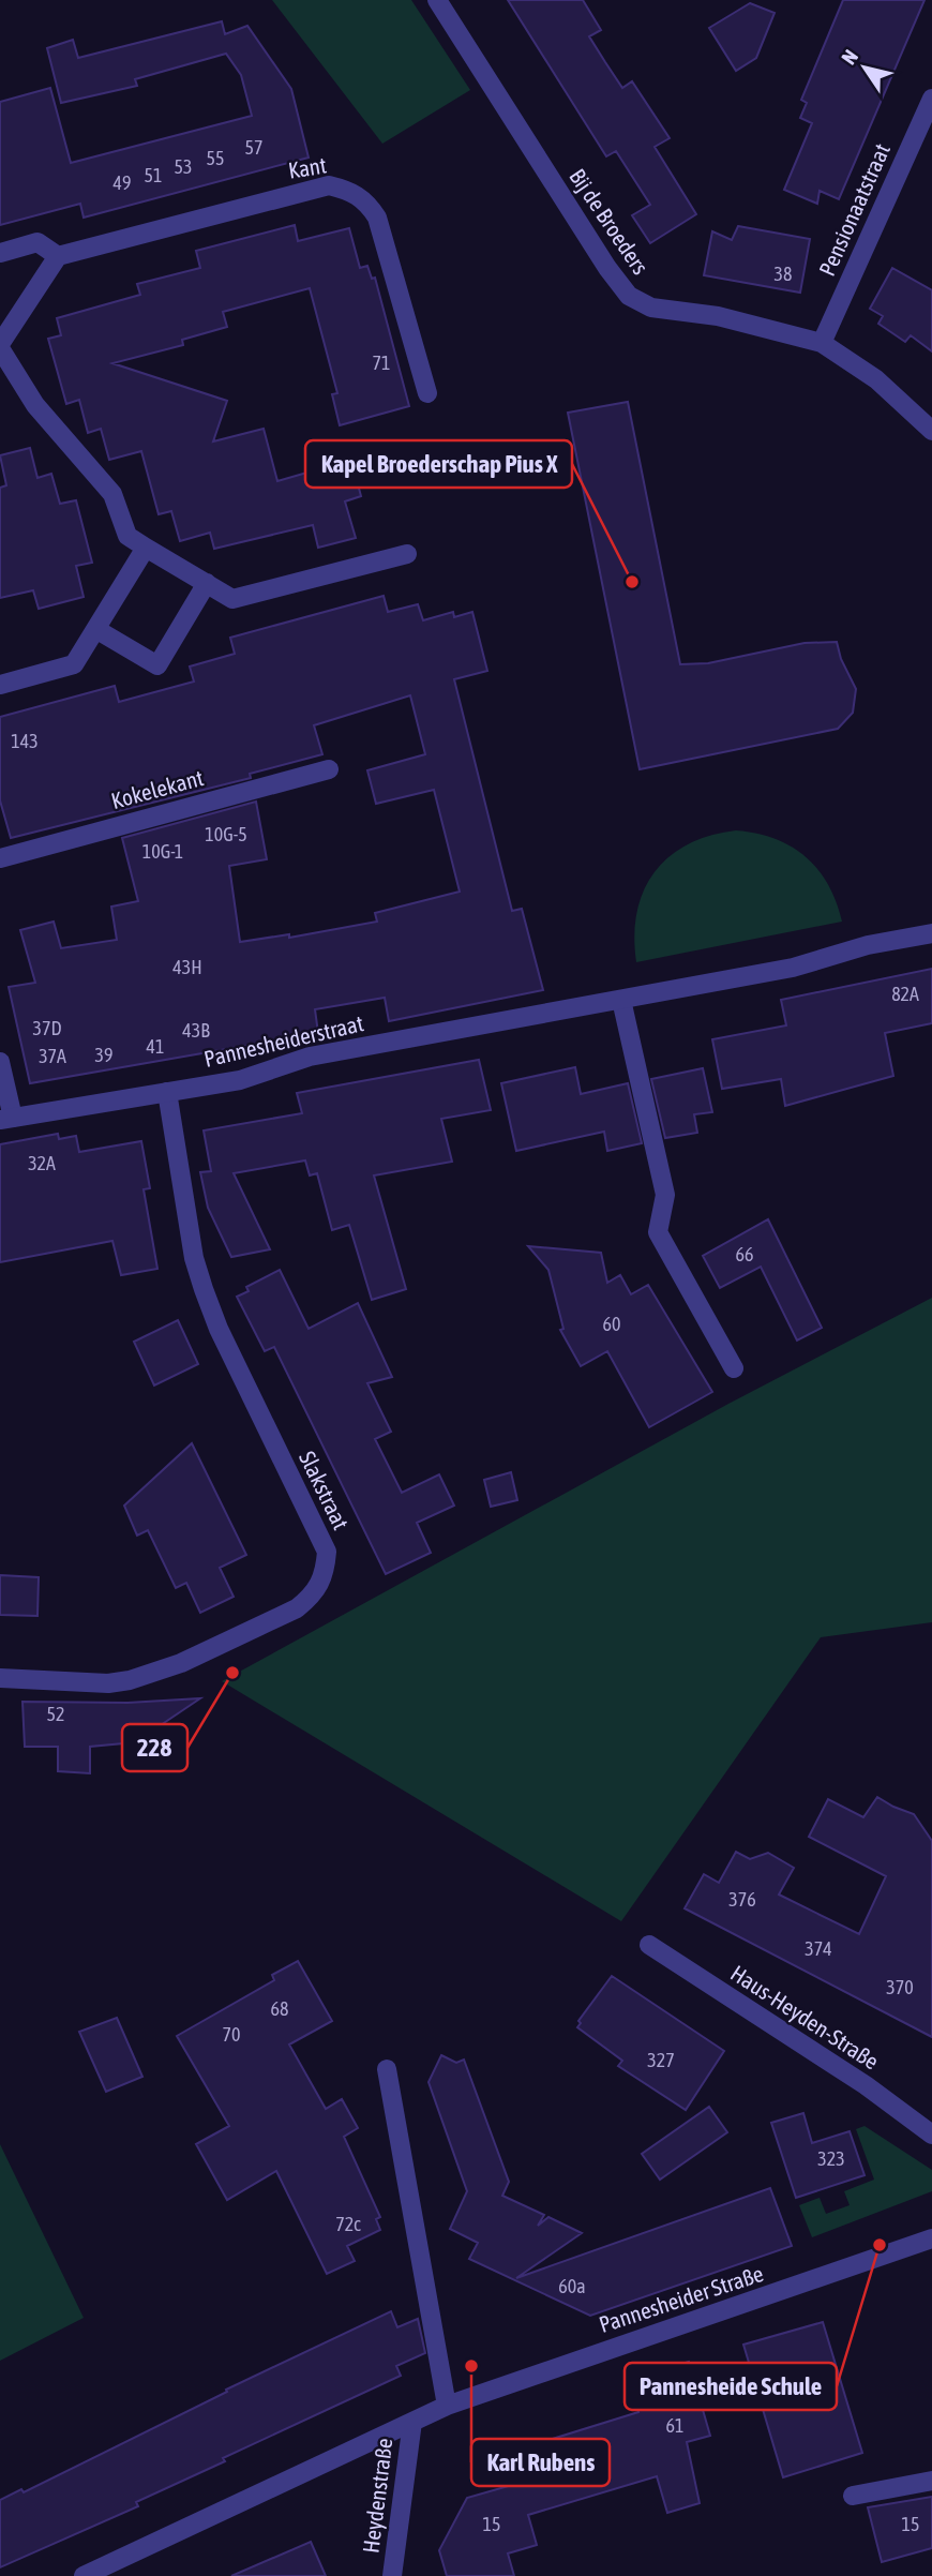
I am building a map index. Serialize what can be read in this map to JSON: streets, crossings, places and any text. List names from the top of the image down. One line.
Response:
{"streets":{"street":["Kant","Pensionaatstraat","Bij de Broeders","Kokelekant","Pannesheiderstraat","Slakstraat","Haus-Heyden-Straße","Pannesheider Straße","Heydenstraße"]},"crossings":[["Pensionaatstraat","Bij de Broeders"],["Pannesheiderstraat","Slakstraat"],["Pannesheider Straße","Heydenstraße"]],"places":["Kapel Broederschap Pius X","228","Pannesheide Schule","Karl Rubens"],"house_numbers":["57","55","53","51","49","38","71","143","10G-5","10G-1","43H","82A","37D","43B","41","39","37A","32A","66","60","52","376","374","370","68","70","327","323","72c","60a","61","15","15"],"north":"top left"}
